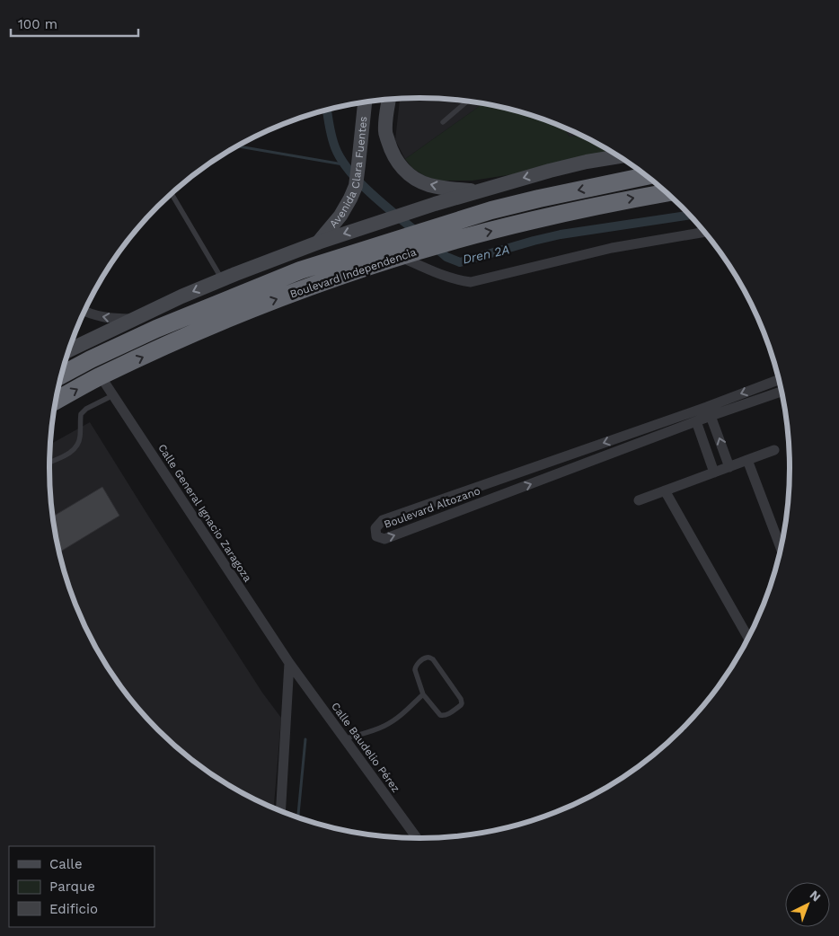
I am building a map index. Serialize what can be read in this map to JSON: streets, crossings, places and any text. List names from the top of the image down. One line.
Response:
{"streets":{"highway":["Boulevard Independencia"],"main road":["Avenida Clara Fuentes"],"street":["Boulevard Altozano","Calle General Ignacio Zaragoza","Calle Baudelio Pérez"]},"crossings":[["Boulevard Independencia","Calle General Ignacio Zaragoza"],["Calle General Ignacio Zaragoza","Calle Baudelio Pérez"]],"water":["Dren 2A"],"legend":["Calle","Parque","Edificio"],"scale_bar":"100 m","north":"top right"}
